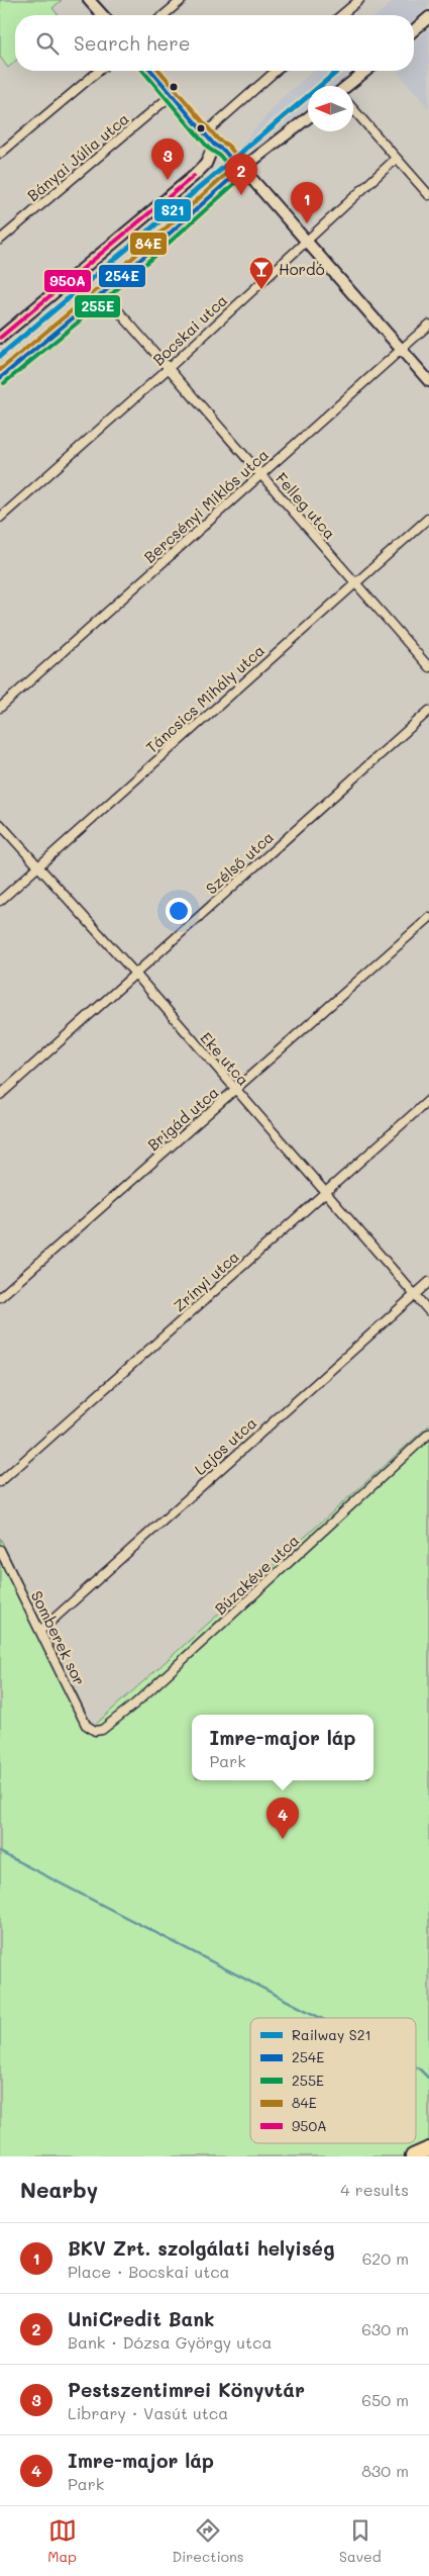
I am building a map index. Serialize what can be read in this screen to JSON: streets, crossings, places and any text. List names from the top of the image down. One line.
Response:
{"streets":{"street":["Bányai Júlia utca","Bocskai utca","Bercsényi Miklós utca","Felleg utca","Táncsics Mihály utca","Szélső utca","Eke utca","Brigád utca","Zrínyi utca","Lajos utca","Búzakéve utca","Somberek sor"]},"crossings":[["Bocskai utca","Felleg utca"],["Bercsényi Miklós utca","Felleg utca"],["Felleg utca","Táncsics Mihály utca"],["Táncsics Mihály utca","Eke utca"],["Szélső utca","Eke utca"],["Eke utca","Brigád utca"],["Eke utca","Zrínyi utca"],["Eke utca","Lajos utca"],["Lajos utca","Somberek sor"],["Búzakéve utca","Somberek sor"]],"places":{"bar":["Hordó"]},"lines":["rail line S21","transit line 254E","transit line 255E","transit line 84E","transit line 950A"],"legend":["Railway S21","254E","255E","84E","950A"],"north":"left","page":{"search":"Search here","pins":["3","2","1","4"],"popup":["Imre-major láp","Park"],"heading":["Nearby","4 results"],"list":[{"mark":"1","name":"BKV Zrt. szolgálati helyiség","note":"Place · Bocskai utca","value":"620 m"},{"mark":"2","name":"UniCredit Bank","note":"Bank · Dózsa György utca","value":"630 m"},{"mark":"3","name":"Pestszentimrei Könyvtár","note":"Library · Vasút utca","value":"650 m"},{"mark":"4","name":"Imre-major láp","note":"Park","value":"830 m"}],"nav":["Map","Directions","Saved"]}}
